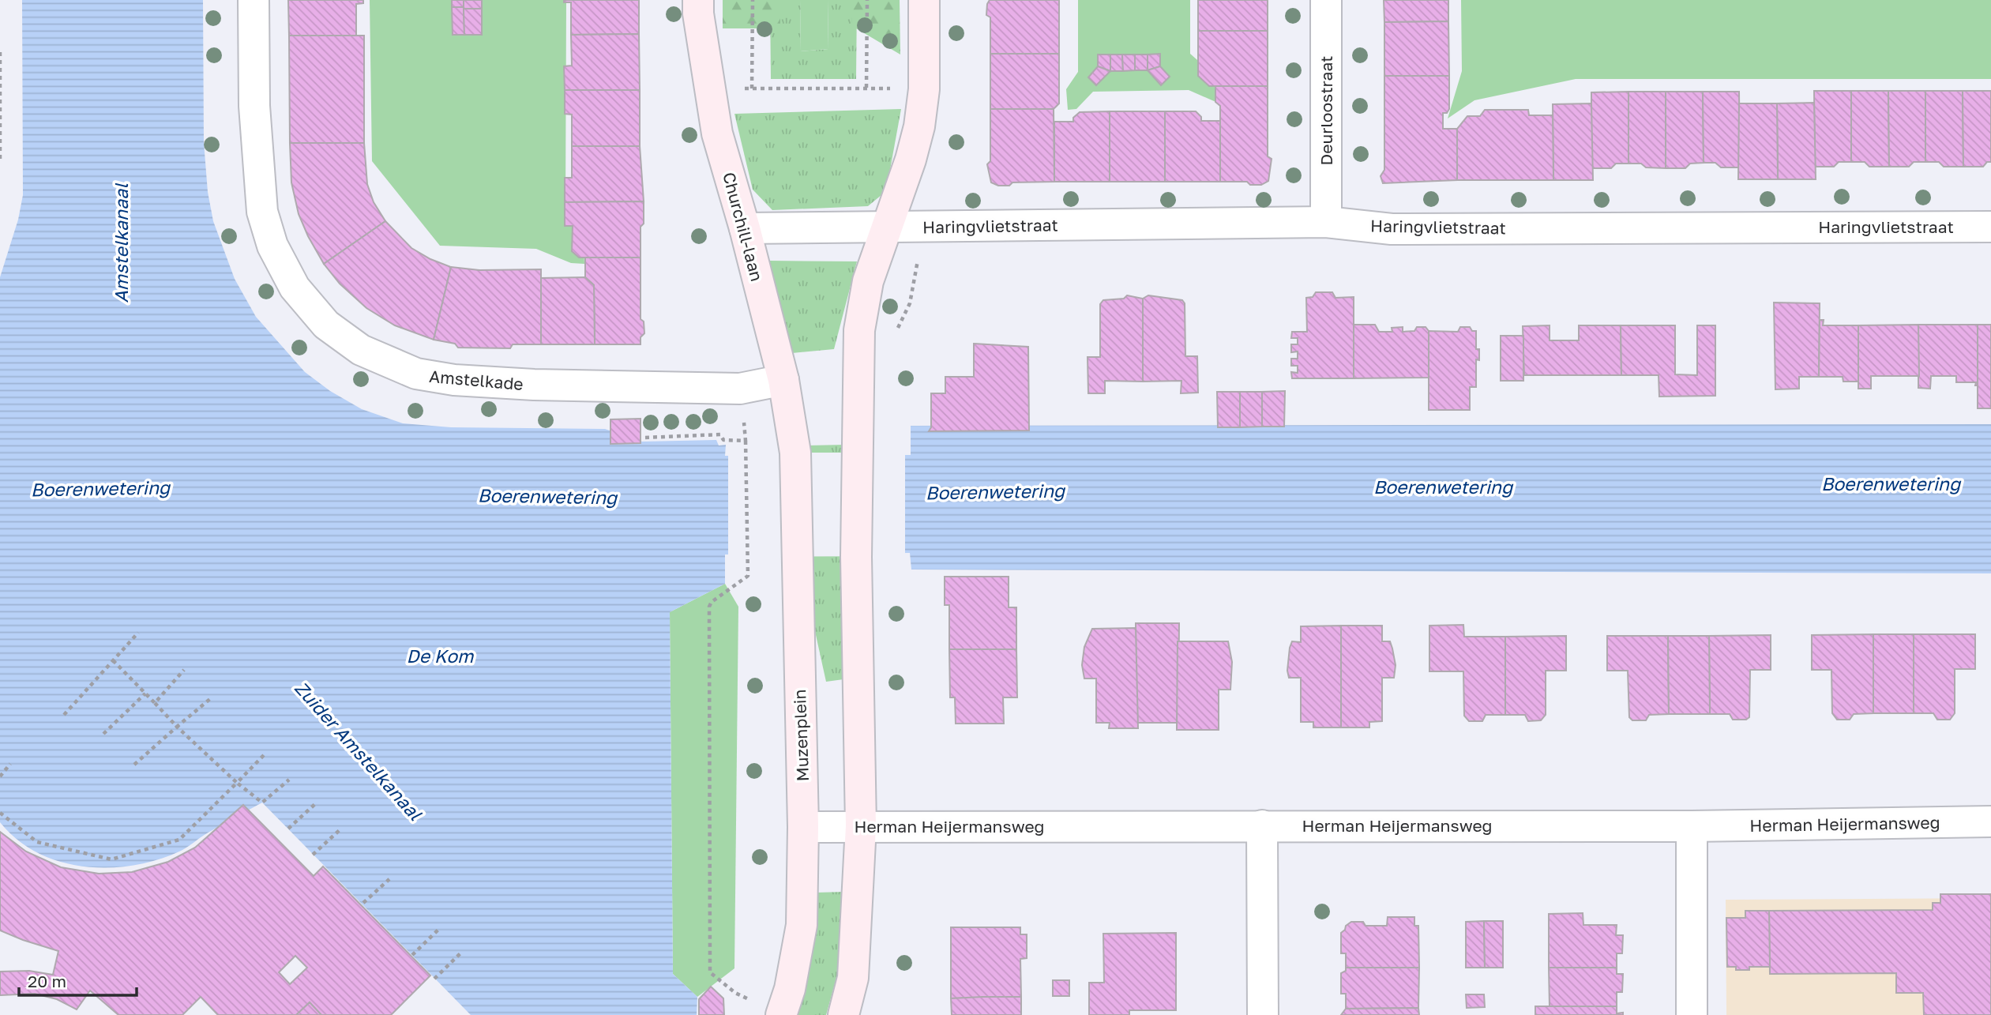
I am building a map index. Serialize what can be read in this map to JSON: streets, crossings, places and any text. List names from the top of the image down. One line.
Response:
{"streets":{"street":["Deurloostraat","Haringvlietstraat","Churchill-laan","Amstelkade","Muzenplein","Herman Heijermansweg"]},"crossings":[["Deurloostraat","Haringvlietstraat"],["Haringvlietstraat","Churchill-laan"],["Churchill-laan","Amstelkade"],["Churchill-laan","Muzenplein"],["Muzenplein","Herman Heijermansweg"]],"water":["Amstelkanaal","Boerenwetering","De Kom","Zuider Amstelkanaal"],"scale_bar":"20 m"}
